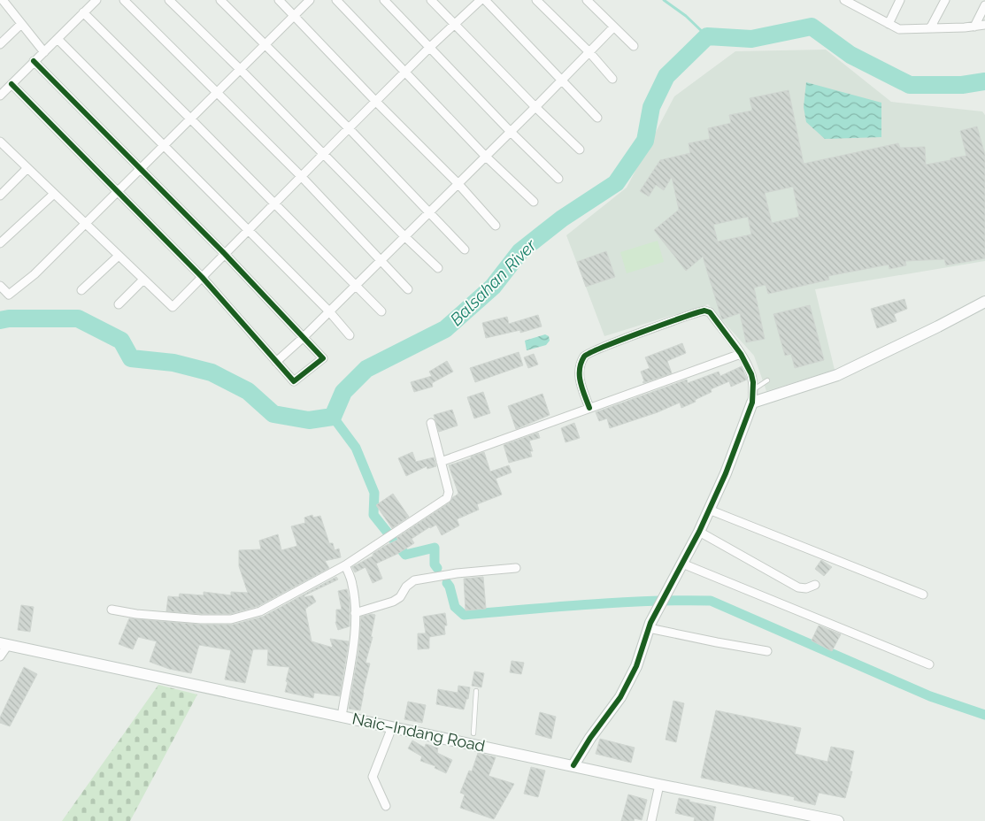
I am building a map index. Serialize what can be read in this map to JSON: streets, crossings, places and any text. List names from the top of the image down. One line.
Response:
{"streets":{"main road":["Naic–Indang Road"]},"water":["Balsahan River"]}
